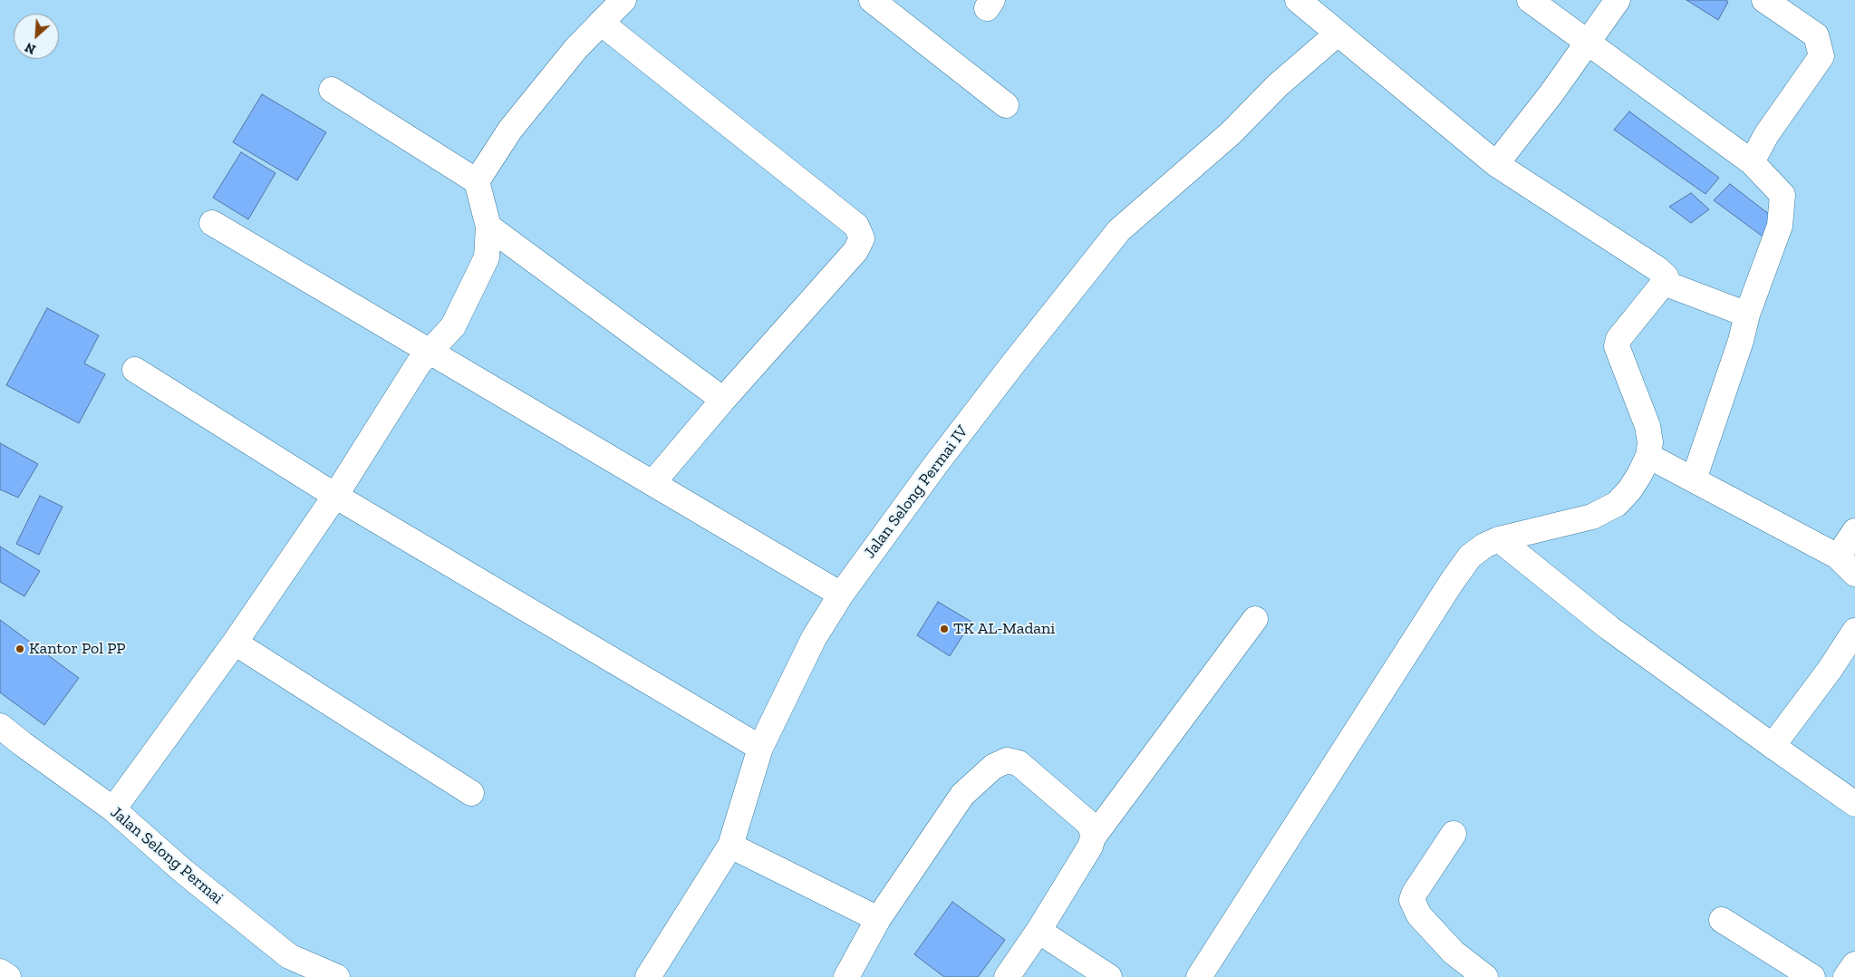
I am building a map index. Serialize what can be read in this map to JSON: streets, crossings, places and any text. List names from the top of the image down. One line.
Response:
{"streets":{"street":["Jalan Selong Permai IV","Jalan Selong Permai"]},"places":["TK AL-Madani","Kantor Pol PP"],"north":"bottom left"}
